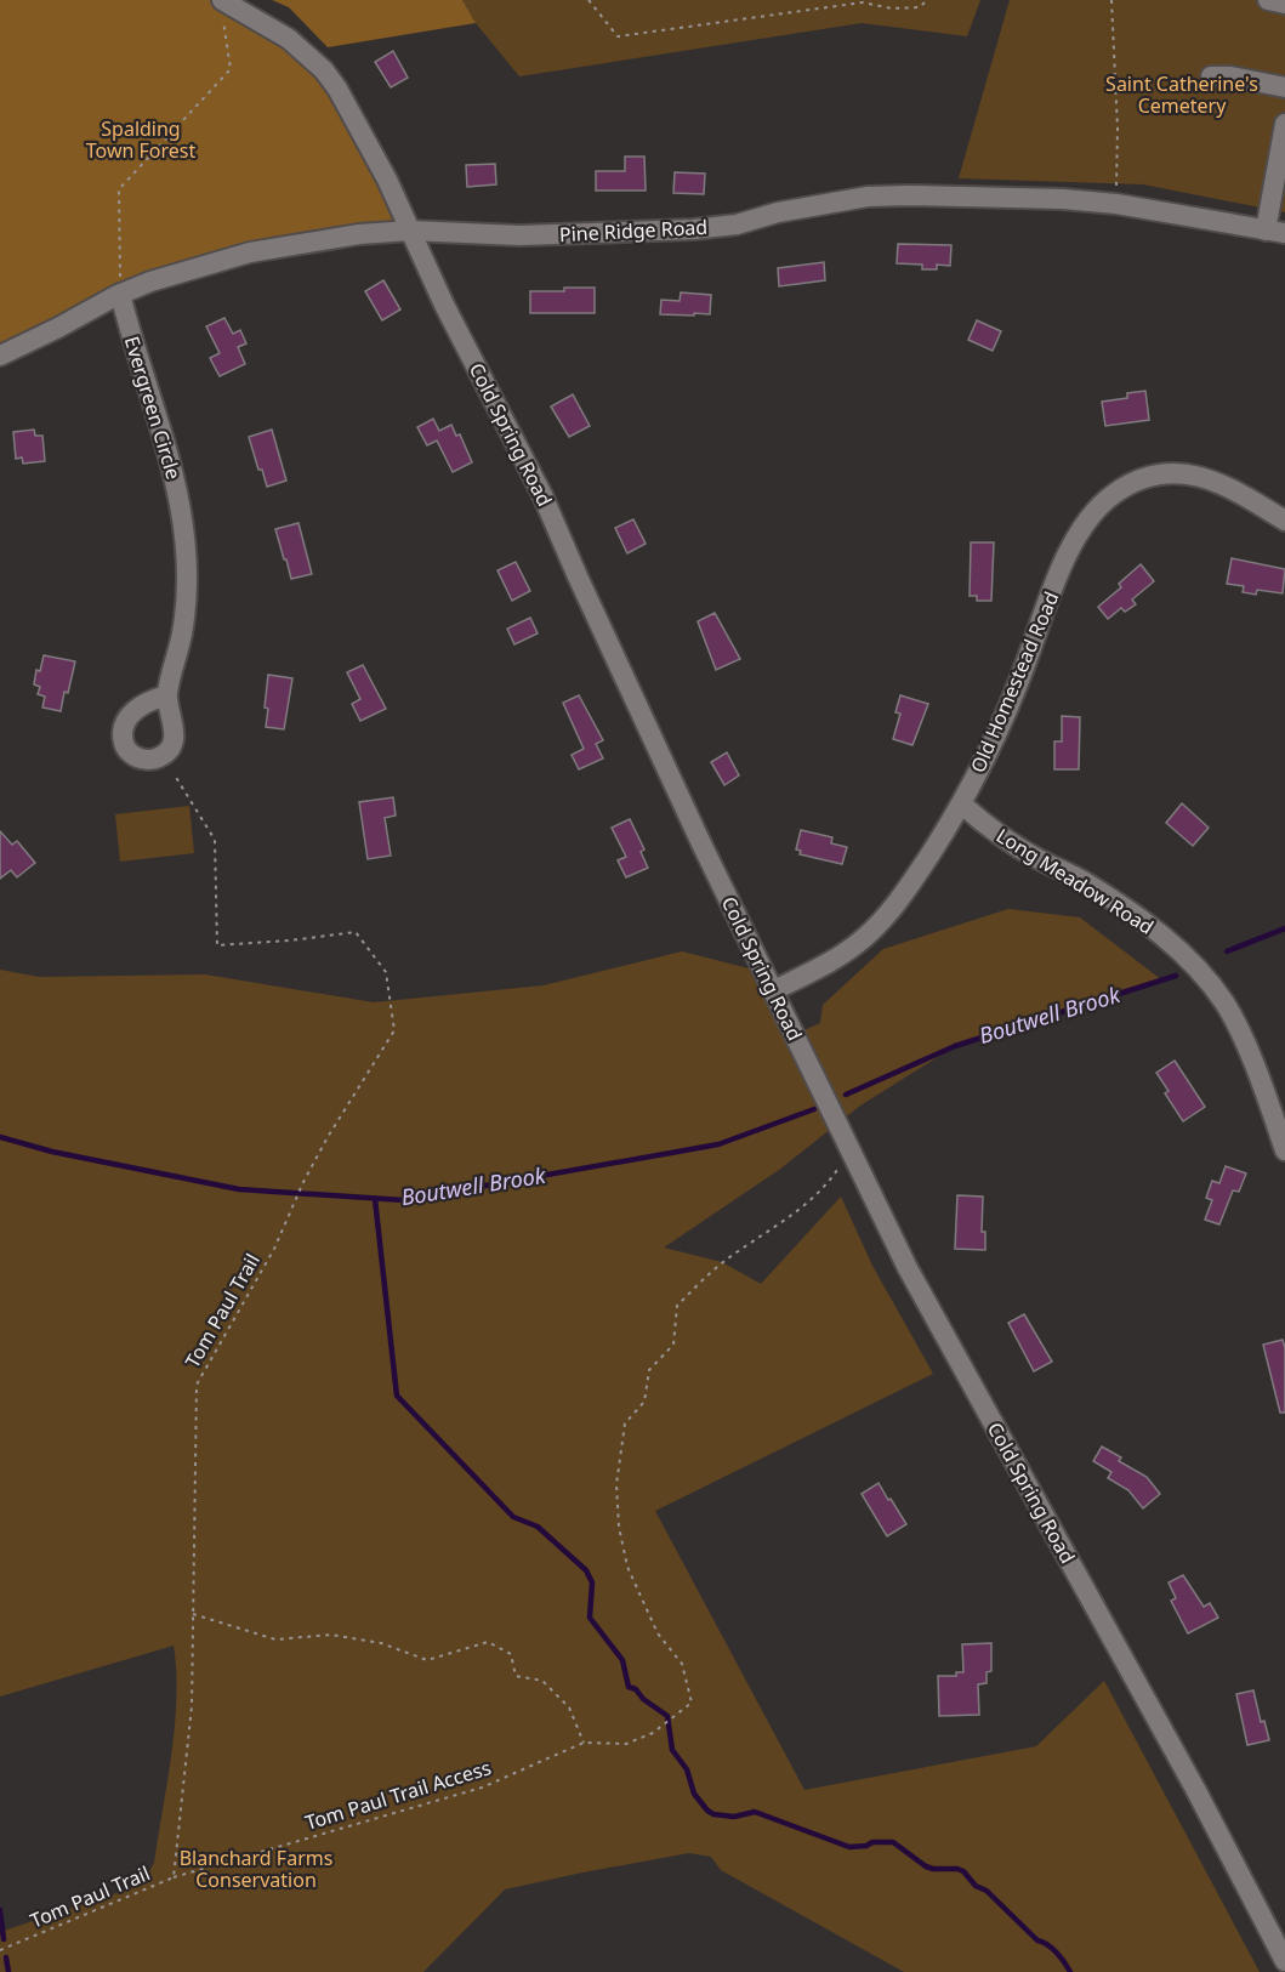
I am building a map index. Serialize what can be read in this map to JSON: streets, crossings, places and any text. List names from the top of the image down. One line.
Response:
{"streets":{"street":["Pine Ridge Road","Evergreen Circle","Cold Spring Road","Old Homestead Road","Long Meadow Road"],"path":["Tom Paul Trail","Tom Paul Trail Access"]},"crossings":[["Pine Ridge Road","Evergreen Circle"],["Pine Ridge Road","Cold Spring Road"],["Cold Spring Road","Old Homestead Road"],["Cold Spring Road","Tom Paul Trail Access"],["Old Homestead Road","Long Meadow Road"],["Tom Paul Trail","Tom Paul Trail Access"]],"water":["Boutwell Brook"],"parks":["Saint Catherine's Cemetery","Spalding Town Forest","Blanchard Farms Conservation"]}
